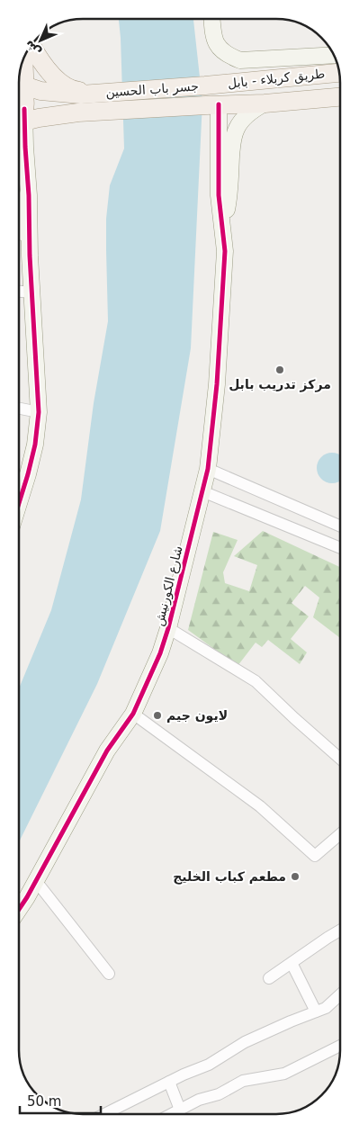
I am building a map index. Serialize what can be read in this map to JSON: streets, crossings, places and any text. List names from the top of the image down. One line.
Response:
{"streets":{"main road":["طريق كربلاء - بابل","جسر باب الحسين"],"street":["شارع الكورنيش"]},"crossings":[["طريق كربلاء - بابل","جسر باب الحسين"],["جسر باب الحسين","شارع الكورنيش"]],"places":["مركز تدريب بابل","لايون جيم","مطعم كباب الخليج"],"scale_bar":"50 m","north":"bottom left"}
